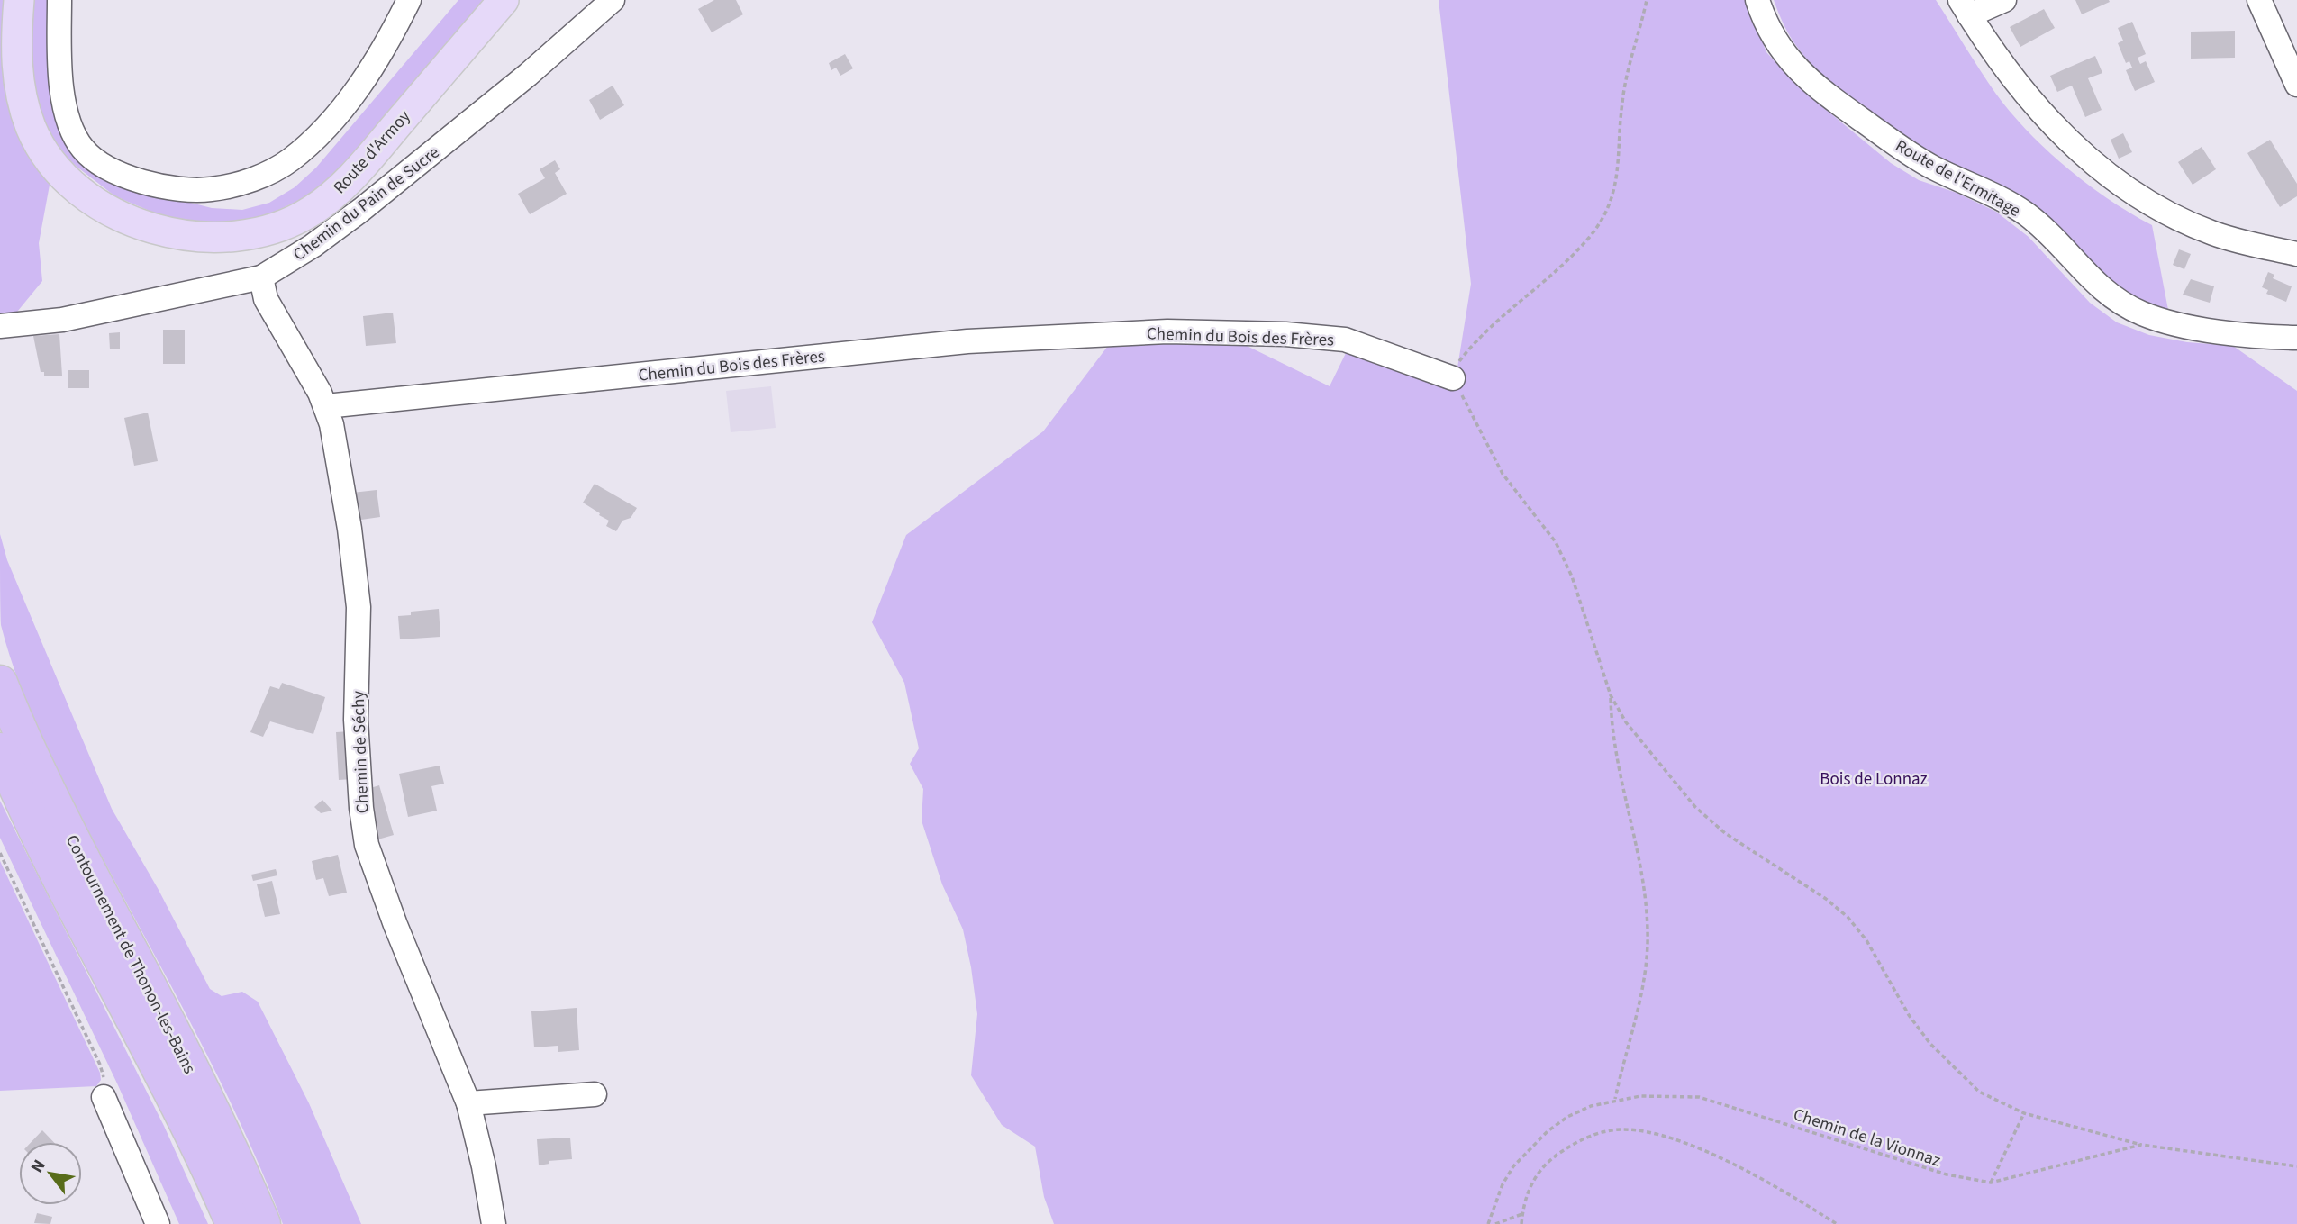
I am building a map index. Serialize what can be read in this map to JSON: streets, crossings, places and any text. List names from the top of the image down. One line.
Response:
{"streets":{"highway":["Contournement de Thonon-les-Bains"],"main road":["Route d'Armoy"],"street":["Route de l'Ermitage","Chemin du Pain de Sucre","Chemin du Bois des Frères","Chemin de Séchy"],"path":["Chemin de la Vionnaz"]},"crossings":[["Chemin du Pain de Sucre","Chemin de Séchy"],["Chemin du Bois des Frères","Chemin de Séchy"]],"parks":["Bois de Lonnaz"],"north":"top left"}
